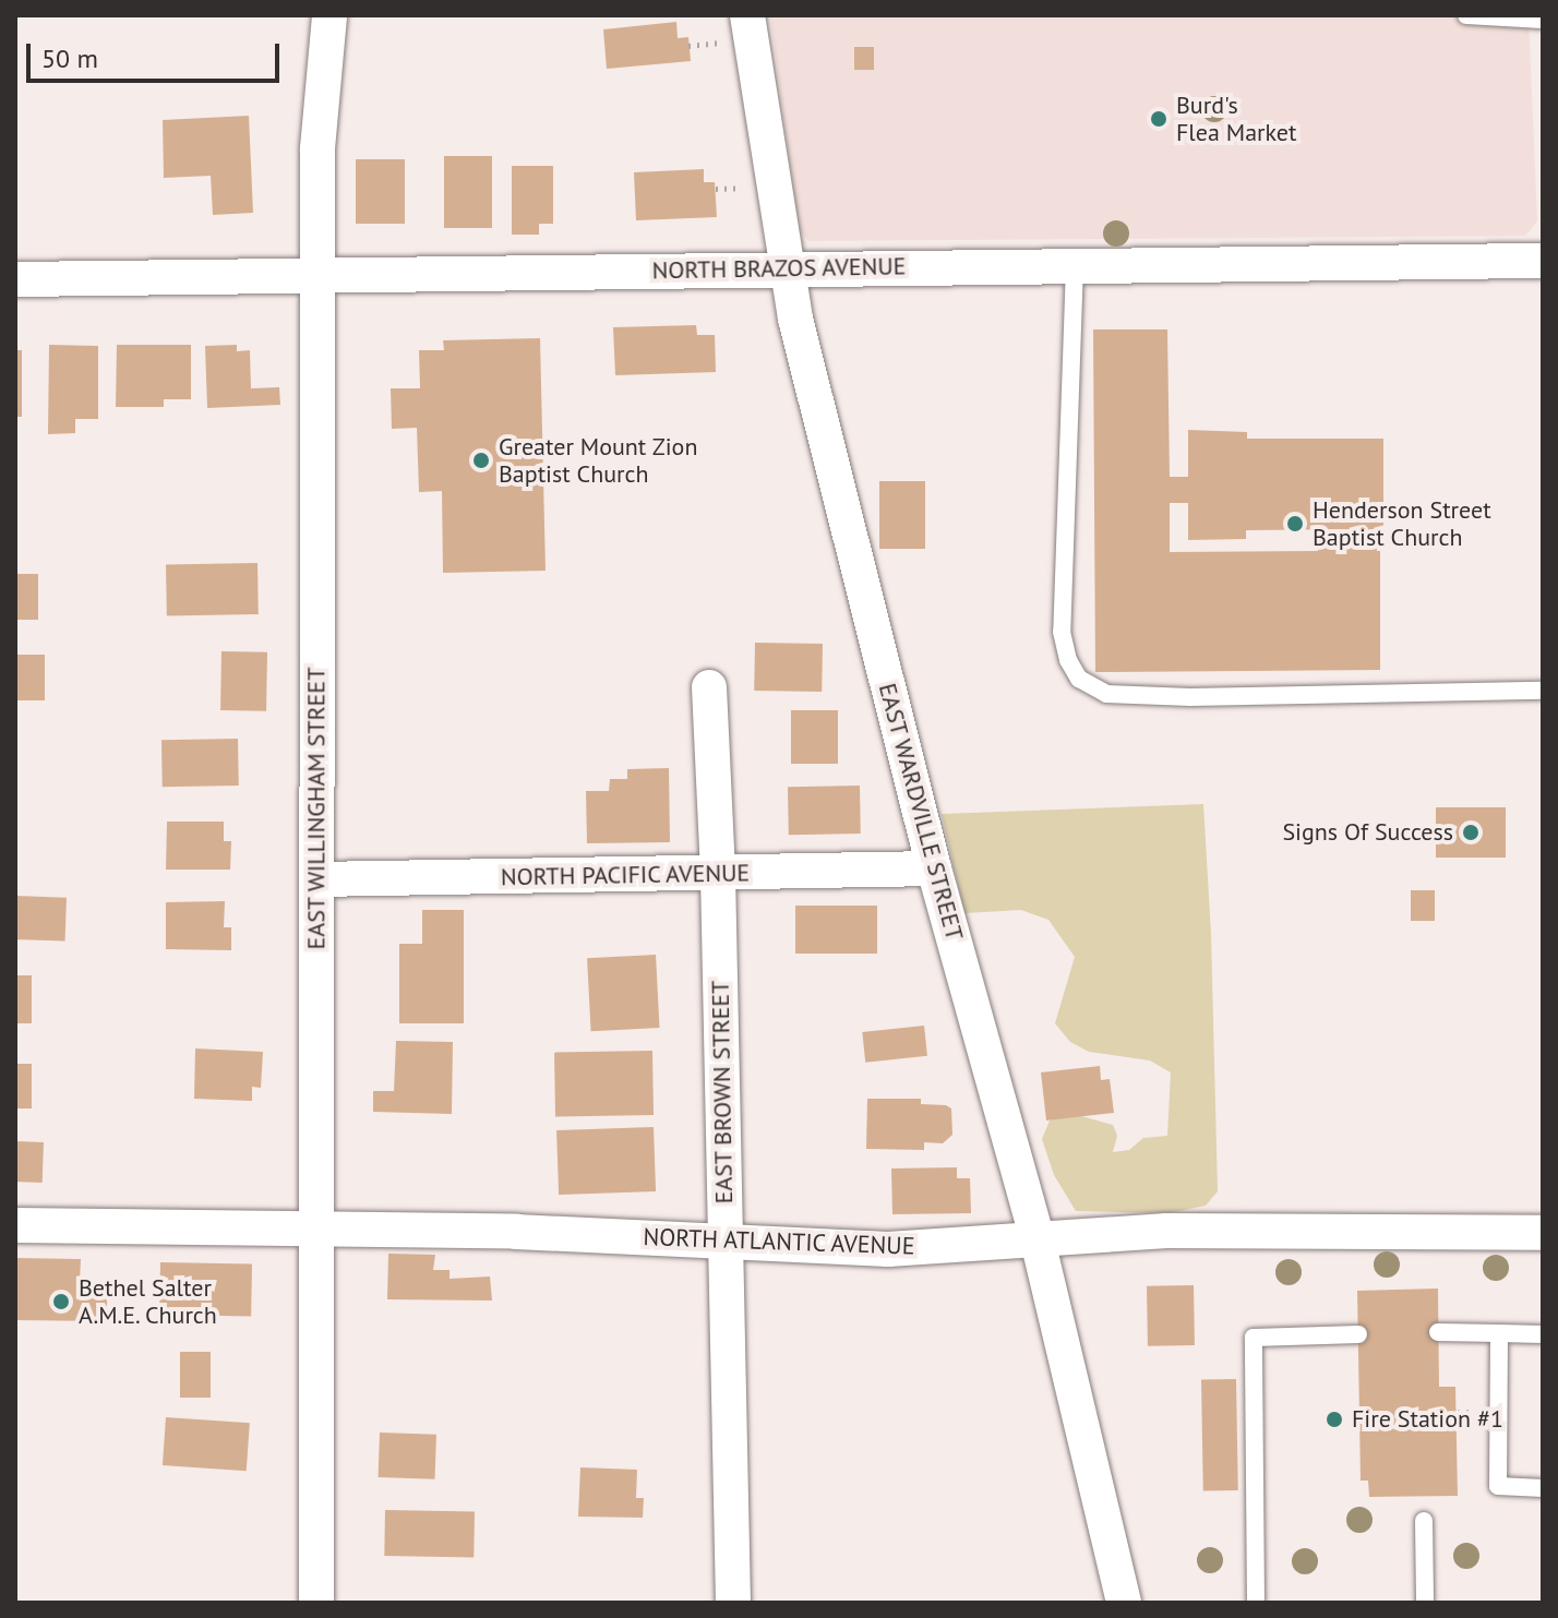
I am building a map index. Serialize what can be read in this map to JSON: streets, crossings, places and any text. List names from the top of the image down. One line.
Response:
{"streets":{"street":["NORTH BRAZOS AVENUE","EAST WILLINGHAM STREET","EAST WARDVILLE STREET","NORTH PACIFIC AVENUE","EAST BROWN STREET","NORTH ATLANTIC AVENUE"]},"crossings":[["NORTH BRAZOS AVENUE","EAST WILLINGHAM STREET"],["NORTH BRAZOS AVENUE","EAST WARDVILLE STREET"],["EAST WILLINGHAM STREET","NORTH PACIFIC AVENUE"],["EAST WILLINGHAM STREET","NORTH ATLANTIC AVENUE"],["EAST WARDVILLE STREET","NORTH PACIFIC AVENUE"],["EAST WARDVILLE STREET","NORTH ATLANTIC AVENUE"],["NORTH PACIFIC AVENUE","EAST BROWN STREET"],["EAST BROWN STREET","NORTH ATLANTIC AVENUE"]],"places":["Burd's Flea Market","Greater Mount Zion Baptist Church","Henderson Street Baptist Church","Signs Of Success","Bethel Salter A.M.E. Church","Fire Station #1"],"scale_bar":"50 m"}
